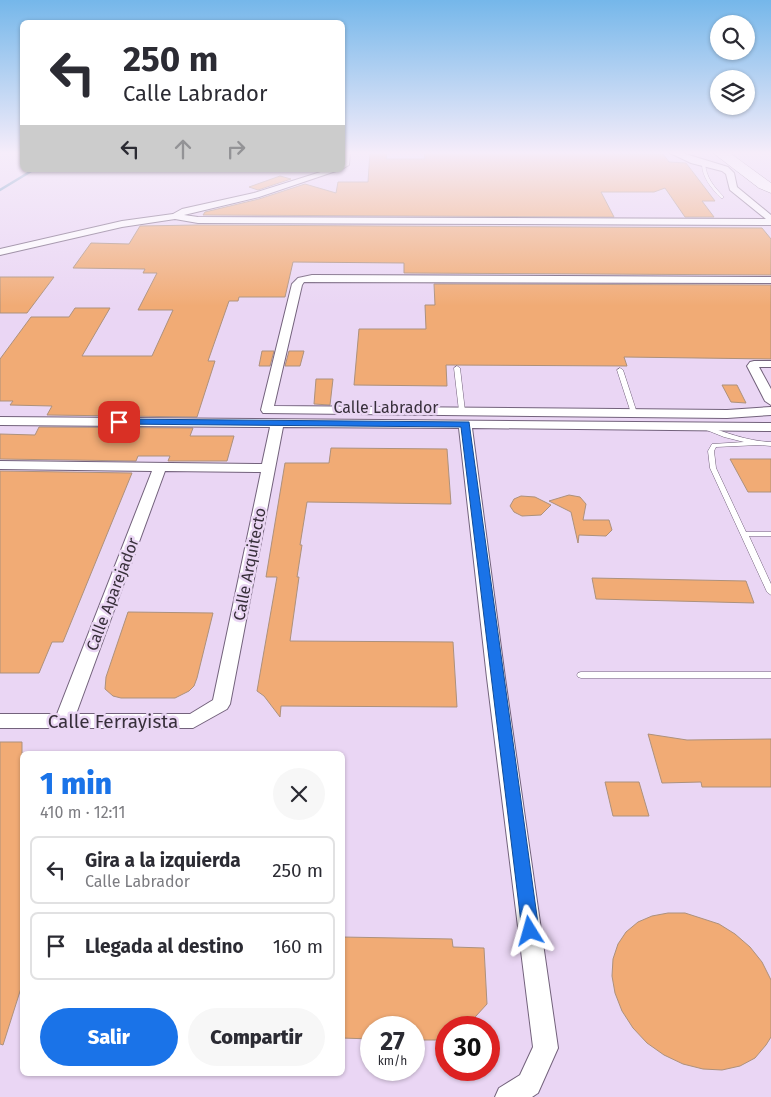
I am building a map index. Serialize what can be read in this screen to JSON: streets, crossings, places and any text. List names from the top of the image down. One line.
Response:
{"streets":{"street":["Calle Labrador","Calle Arquitecto","Calle Aparejador","Calle Ferrayista"]},"crossings":[["Calle Labrador","Calle Arquitecto"],["Calle Arquitecto","Calle Ferrayista"],["Calle Aparejador","Calle Ferrayista"]],"page":{"turn":["250 m","Calle Labrador"],"heading":["1 min","410 m · 12:11"],"list":[{"name":"Gira a la izquierda","note":"Calle Labrador","value":"250 m"},{"name":"Llegada al destino","value":"160 m"}],"buttons":["Salir","Compartir"],"speed":"27 km/h","limit":"30"}}
